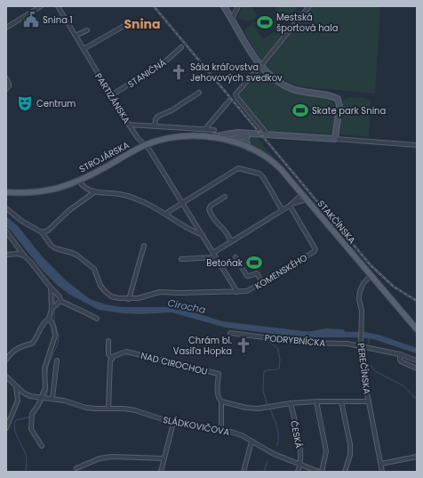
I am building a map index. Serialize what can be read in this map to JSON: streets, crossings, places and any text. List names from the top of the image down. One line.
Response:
{"streets":{"main road":["STROJÁRSKA","STAKČÍNSKA"],"street":["STANIČNÁ","PARTIZÁNSKA","KOMENSKÉHO","PODRYBNÍCKA","NAD CIROCHOU","PEREČÍNSKA","SLÁDKOVIČOVA","ČESKÁ"]},"crossings":[["STANIČNÁ","PARTIZÁNSKA"],["PARTIZÁNSKA","STROJÁRSKA"],["STROJÁRSKA","STAKČÍNSKA"],["STAKČÍNSKA","PEREČÍNSKA"],["PODRYBNÍCKA","PEREČÍNSKA"],["SLÁDKOVIČOVA","ČESKÁ"]],"districts":["Snina"],"water":["Cirocha"],"places":{"public building":["Snina 1"],"sports":["Mestská športová hala","Skate park Snina","Betoňak"],"church":["Sála kráľovstva Jehovových svedkov","Chrám bl. Vasiľa Hopka"],"theatre":["Centrum"]}}
